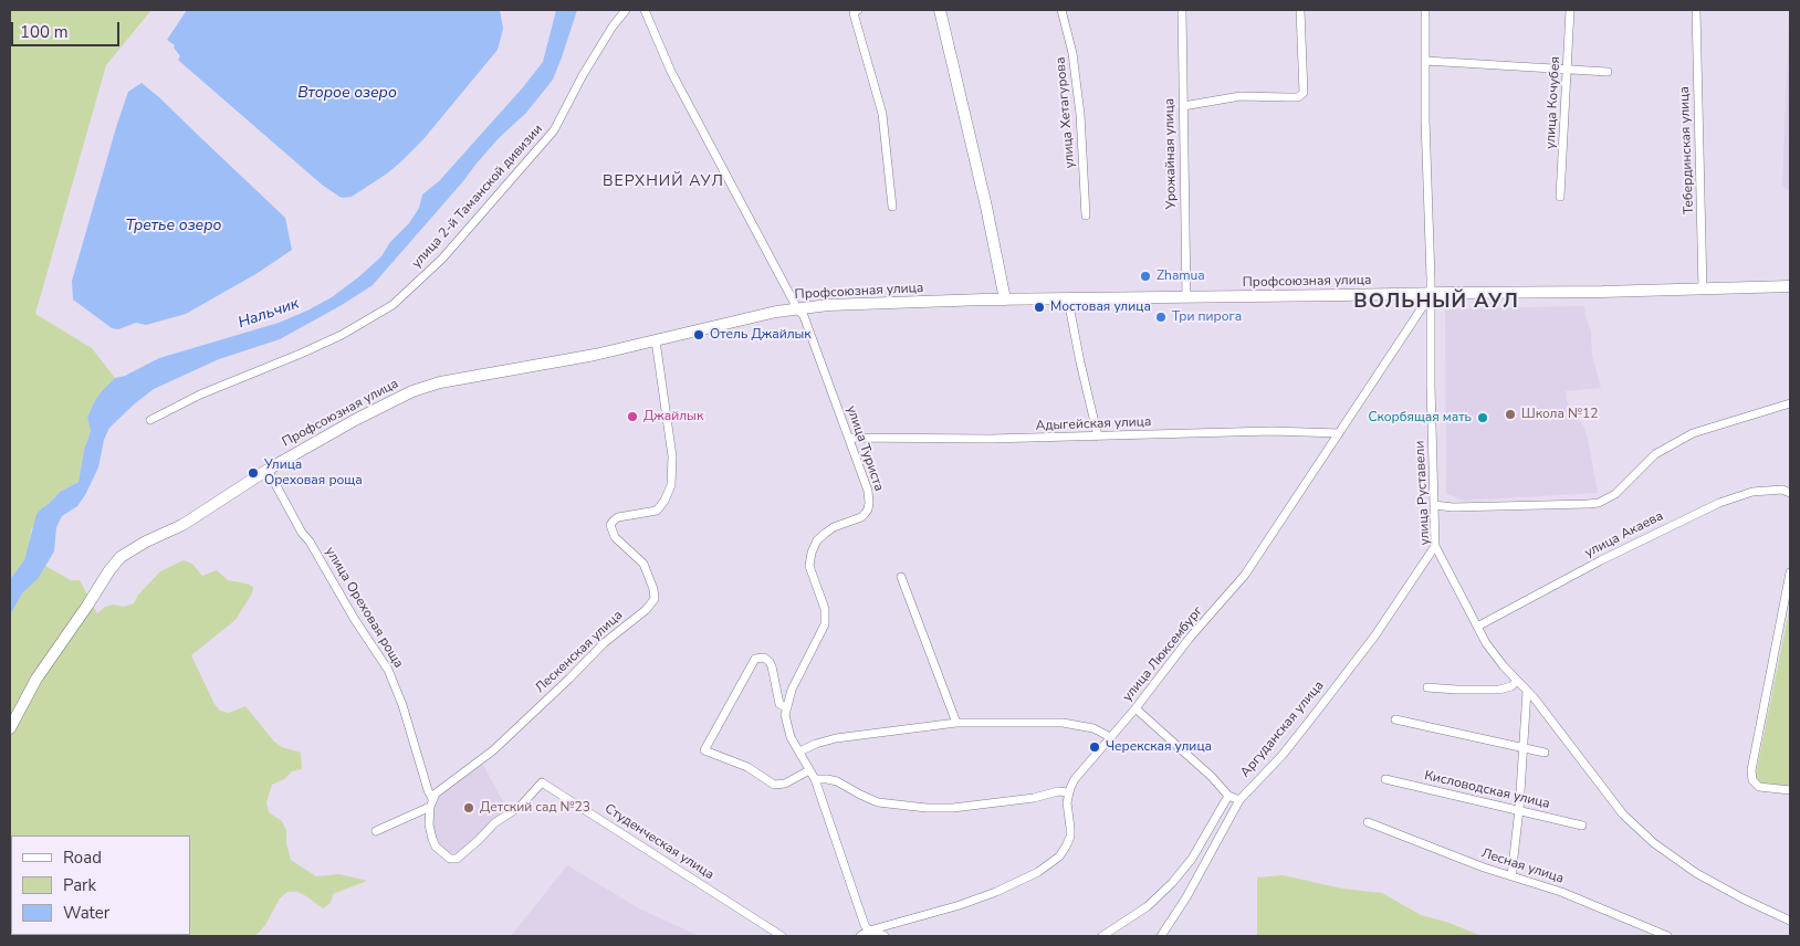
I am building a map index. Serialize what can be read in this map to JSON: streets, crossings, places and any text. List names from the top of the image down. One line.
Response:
{"streets":{"street":["улица Кочубея","улица Хетагурова","Тебердинская улица","Урожайная улица","улица 2-й Таманской дивизии","Профсоюзная улица","Адыгейская улица","улица Туриста","улица Руставели","улица Акаева","улица Ореховая роща","Лескенская улица","улица Люксембург","Аргуданская улица","Кисловодская улица","Студенческая улица","Лесная улица"]},"crossings":[["Тебердинская улица","Профсоюзная улица"],["Урожайная улица","Профсоюзная улица"],["Профсоюзная улица","улица Туриста"],["Профсоюзная улица","улица Руставели"],["Профсоюзная улица","улица Ореховая роща"],["Профсоюзная улица","Лескенская улица"],["Профсоюзная улица","улица Люксембург"],["Адыгейская улица","улица Туриста"],["Адыгейская улица","улица Люксембург"],["улица Руставели","улица Акаева"],["улица Руставели","улица Люксембург"],["улица Руставели","Аргуданская улица"],["улица Ореховая роща","Лескенская улица"],["улица Ореховая роща","Студенческая улица"],["Лескенская улица","Студенческая улица"]],"districts":["ВЕРХНИЙ АУЛ","ВОЛЬНЫЙ АУЛ"],"water":["Второе озеро","Третье озеро","Нальчик"],"places":["Zhamua","Мостовая улица","Три пирога","Отель Джайлык","Школа №12","Джайлык","Скорбящая мать","Улица Ореховая роща","Черекская улица","Детский сад №23"],"legend":["Road","Park","Water"],"scale_bar":"100 m"}
